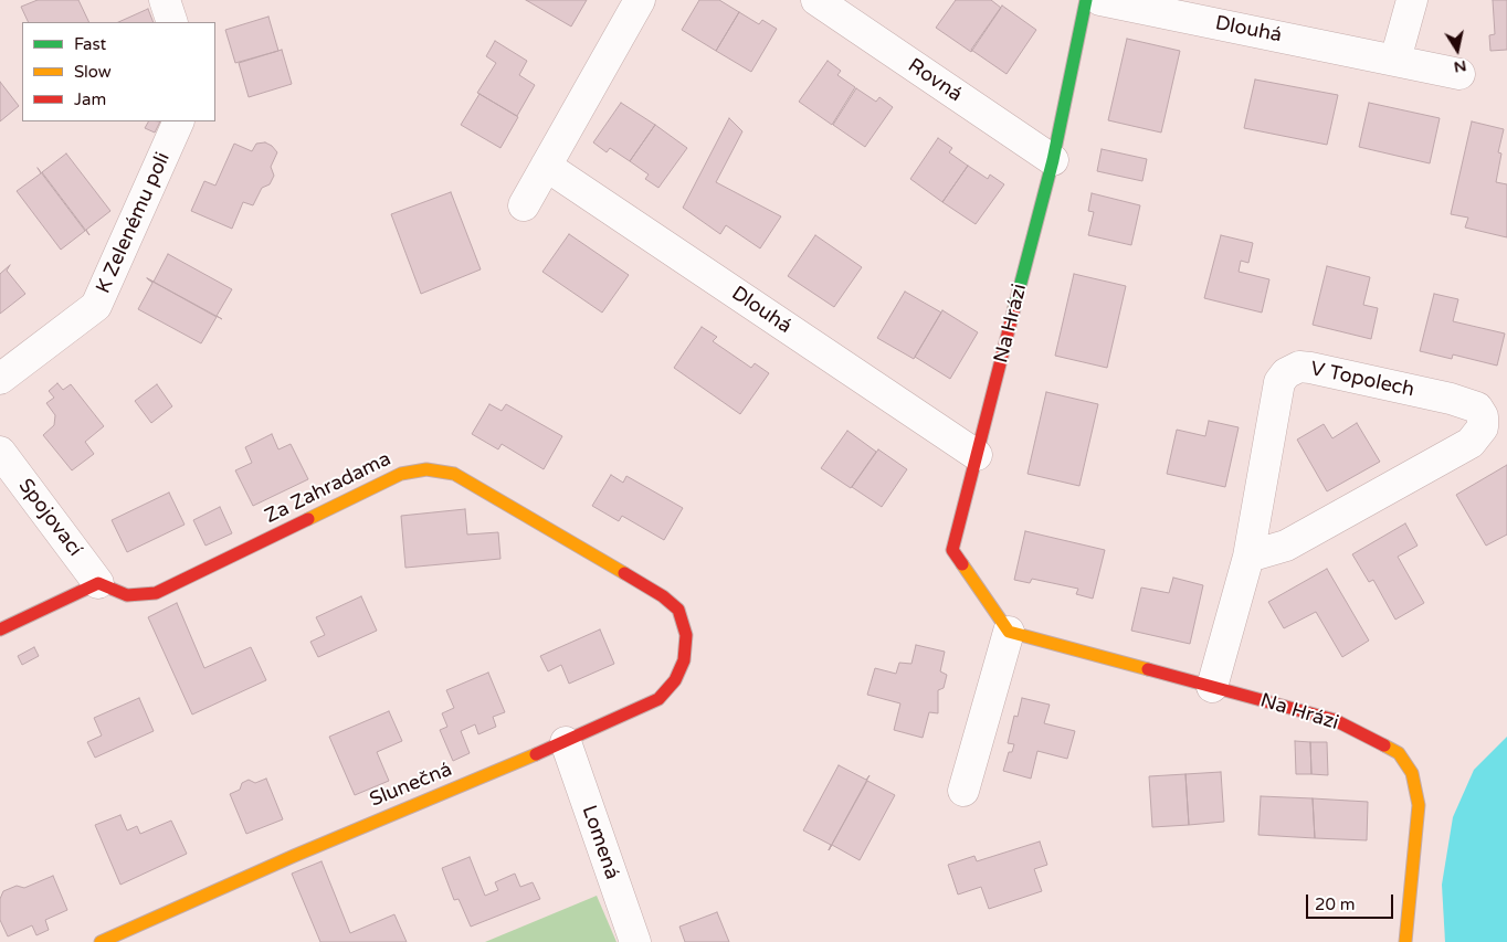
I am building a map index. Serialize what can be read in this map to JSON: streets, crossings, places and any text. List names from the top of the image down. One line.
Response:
{"streets":{"street":["Dlouhá","Rovná","K Zelenému poli","Na Hrázi","V Topolech","Za Zahradama","Spojovací","Slunečná","Lomená"]},"crossings":[["Dlouhá","Na Hrázi"],["Rovná","Na Hrázi"],["Na Hrázi","V Topolech"],["Za Zahradama","Spojovací"],["Za Zahradama","Slunečná"],["Slunečná","Lomená"]],"legend":["Fast","Slow","Jam"],"scale_bar":"20 m","north":"bottom"}
